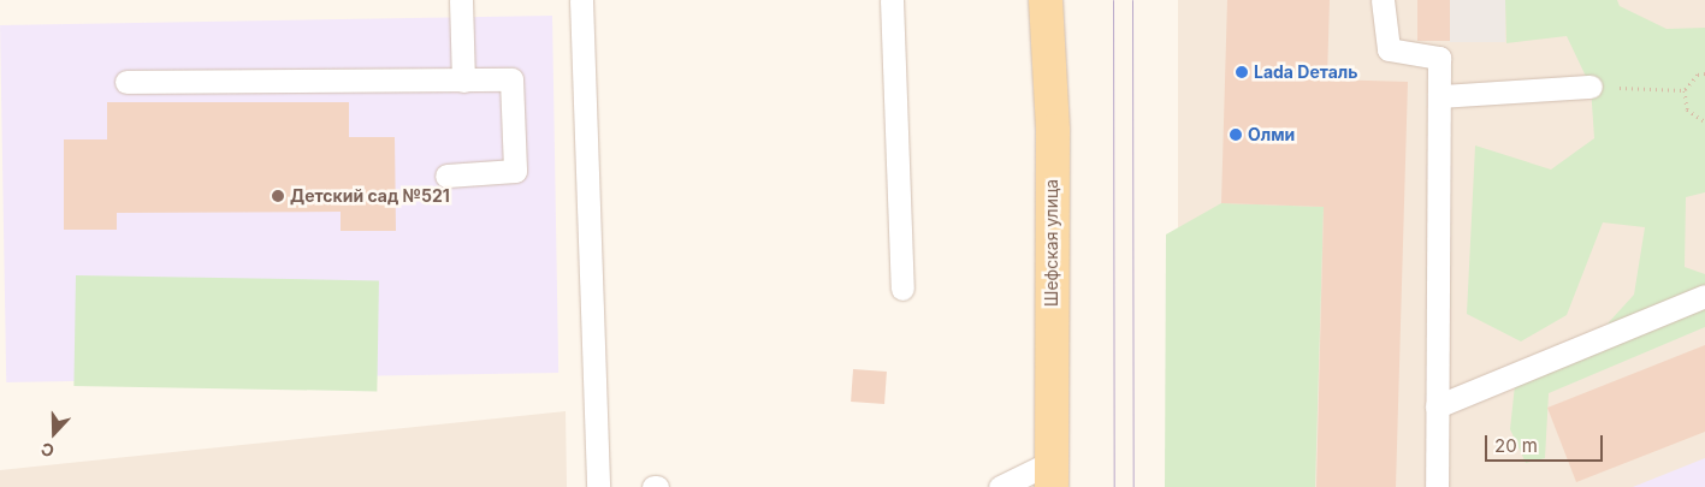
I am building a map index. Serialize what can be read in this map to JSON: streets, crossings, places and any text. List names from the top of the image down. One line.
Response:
{"streets":{"main road":["Шефская улица"]},"places":["Lada Dеталь","Олми","Детский сад №521"],"scale_bar":"20 m","north":"bottom"}
